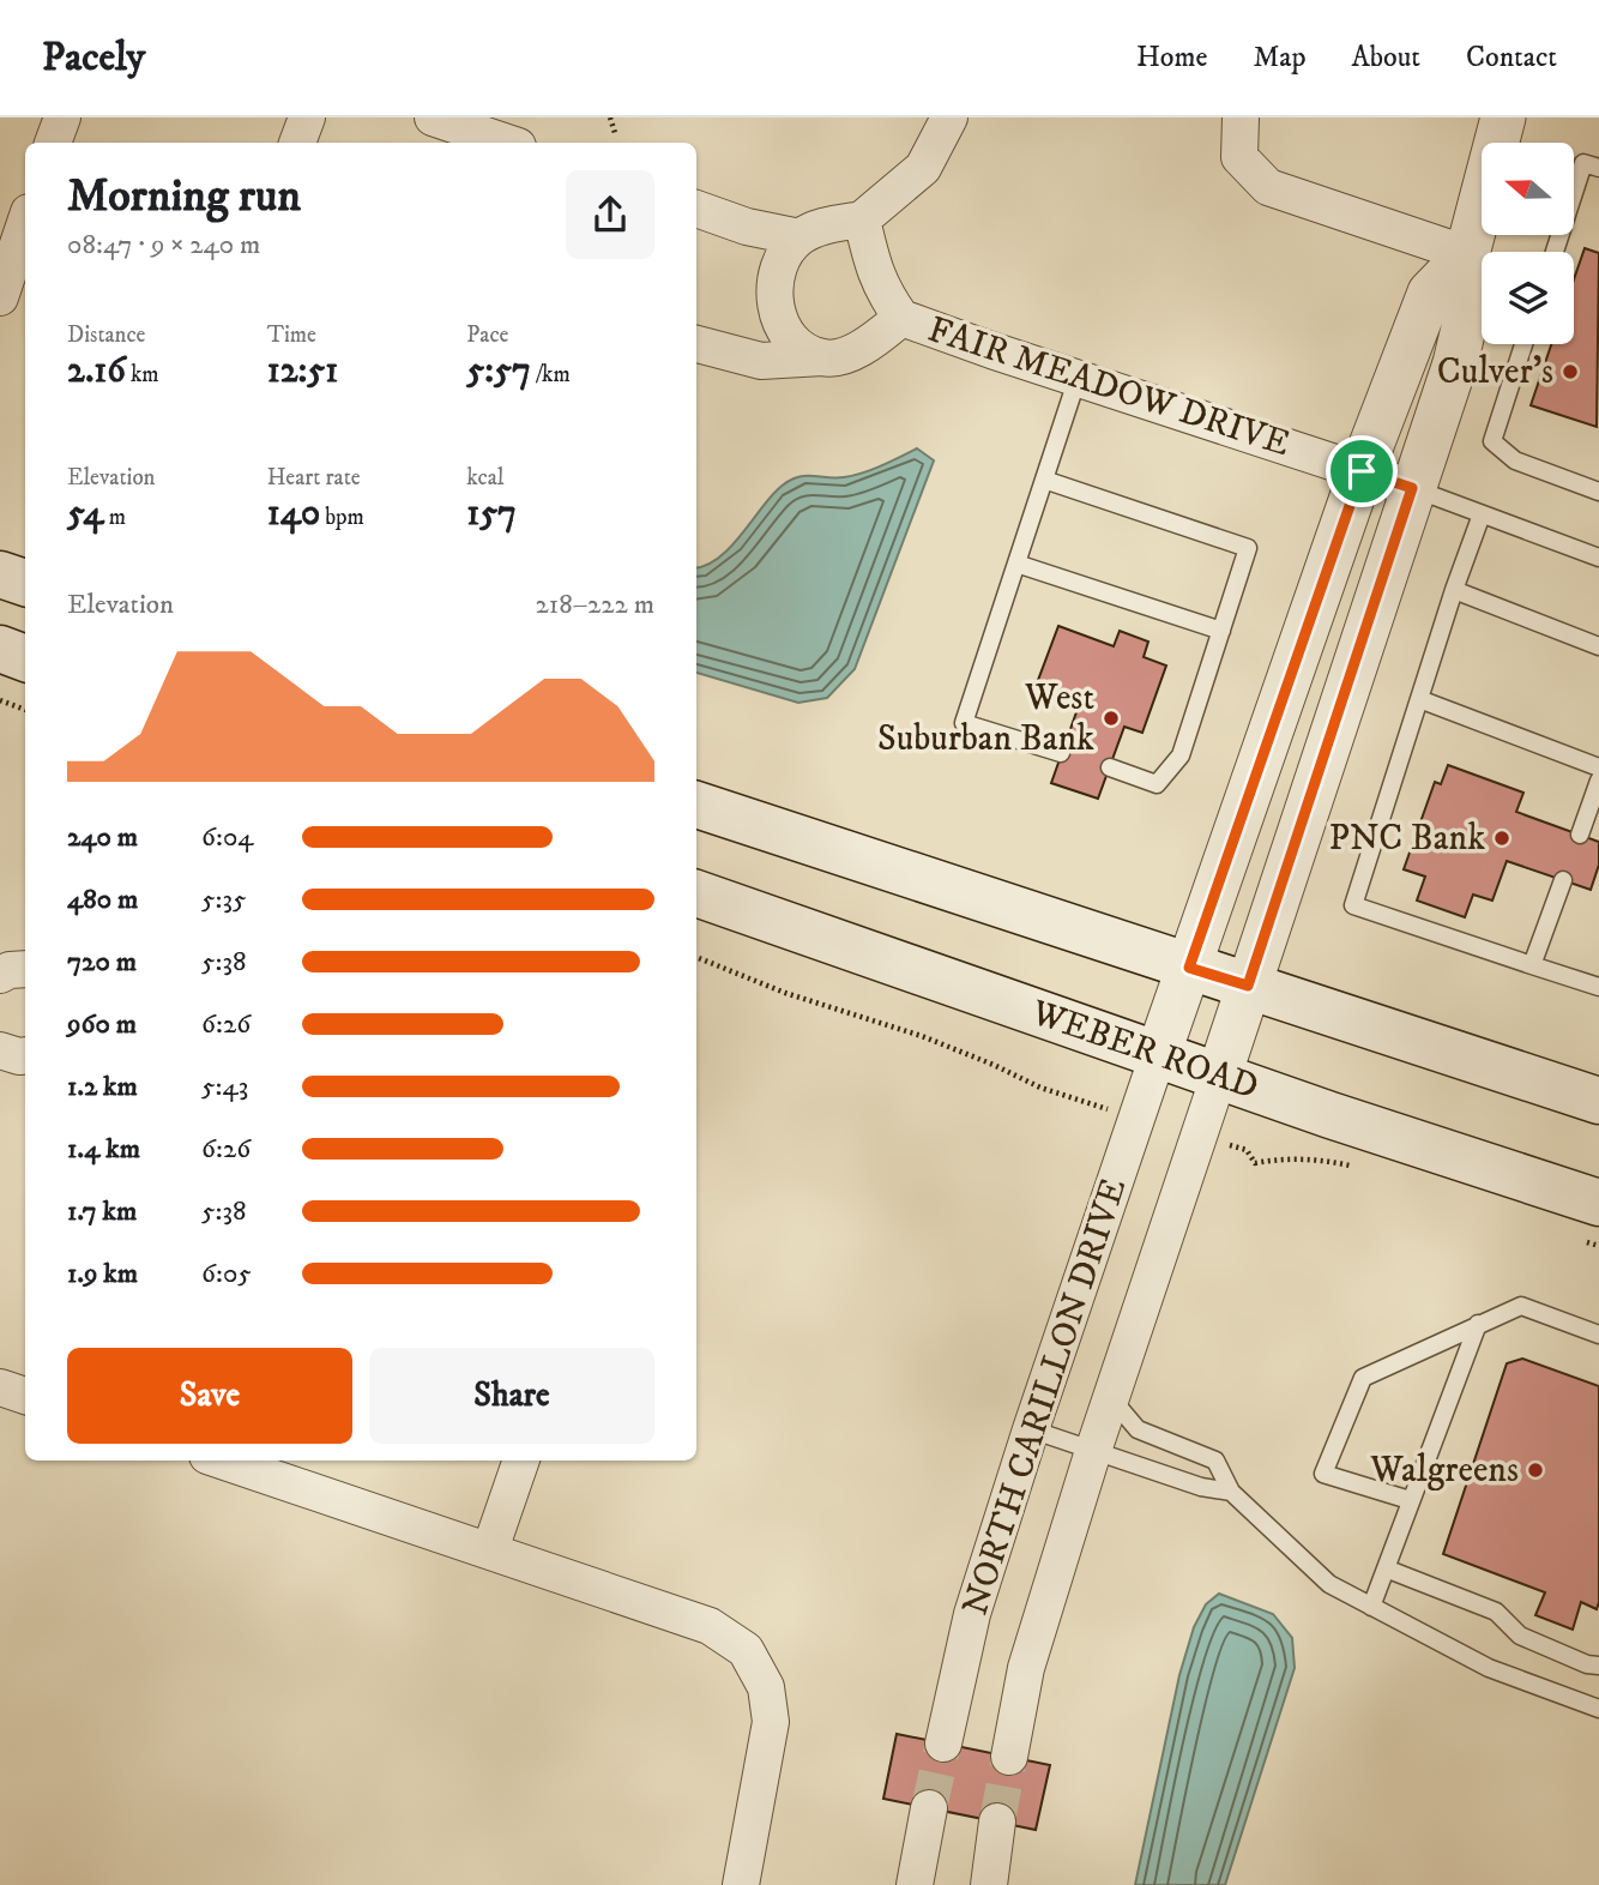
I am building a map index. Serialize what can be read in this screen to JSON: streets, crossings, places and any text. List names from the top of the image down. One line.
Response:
{"streets":{"main road":["WEBER ROAD"],"street":["FAIR MEADOW DRIVE","NORTH CARILLON DRIVE"]},"crossings":[["WEBER ROAD","NORTH CARILLON DRIVE"]],"places":["Culver's","West Suburban Bank","PNC Bank","Walgreens"],"north":"left","page":{"header":"Pacely","nav":["Home","Map","About","Contact"],"heading":["Morning run","08:47 · 9 × 240 m"],"stats":[["Distance","2.16 km"],["Time","12:51"],["Pace","5:57 /km"],["Elevation","54 m"],["Heart rate","140 bpm"],["kcal","157"]],"chart":["Elevation","218–222 m"],"list":[{"name":"240 m","note":"6:04"},{"name":"480 m","note":"5:35"},{"name":"720 m","note":"5:38"},{"name":"960 m","note":"6:26"},{"name":"1.2 km","note":"5:43"},{"name":"1.4 km","note":"6:26"},{"name":"1.7 km","note":"5:38"},{"name":"1.9 km","note":"6:05"}],"buttons":["Save","Share"]}}
